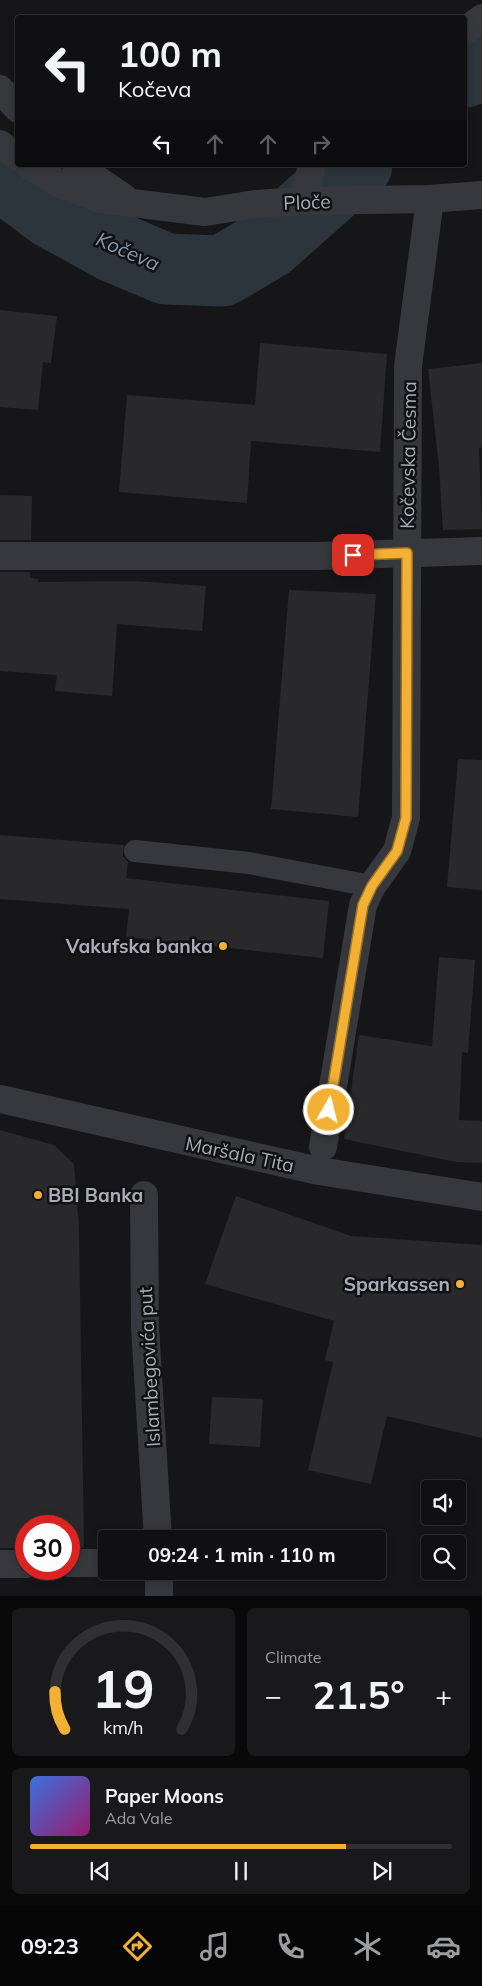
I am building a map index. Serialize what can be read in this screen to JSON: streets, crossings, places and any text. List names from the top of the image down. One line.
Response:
{"streets":{"street":["Ploče","Kočevska Česma","Maršala Tita","Islambegovića put"]},"crossings":[["Ploče","Kočevska Česma"]],"water":["Kočeva"],"places":["Vakufska banka","BBI Banka","Sparkassen"],"page":{"turn":["100 m","Kočeva"],"limit":"30","trip":"09:24 · 1 min · 110 m","tile":"Climate","heat":["−","21.5°","+"],"song":["Paper Moons","Ada Vale"],"tabs":"09:23","gauge":["19","km/h"]}}
